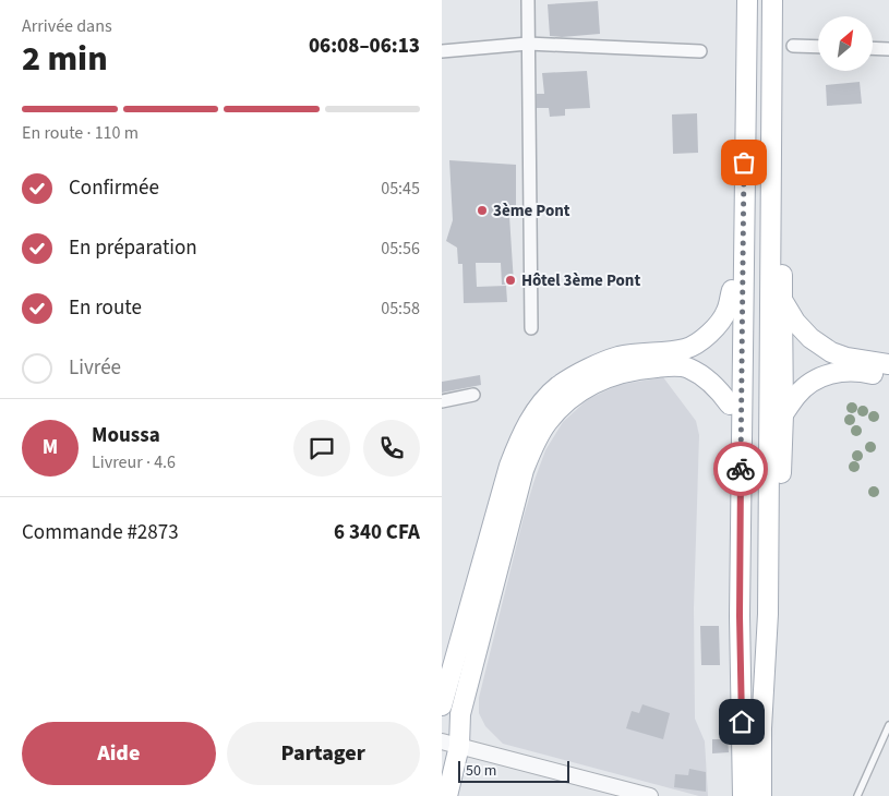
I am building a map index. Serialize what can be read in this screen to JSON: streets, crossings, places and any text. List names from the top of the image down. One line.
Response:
{"places":["3ème Pont","Hôtel 3ème Pont"],"scale_bar":"50 m","north":"top right","page":{"heading":["2 min","Arrivée dans","06:08–06:13"],"panel":["Moussa","Livreur · 4.6","Commande #2873","6 340 CFA"],"bar":"En route · 110 m","list":[["Confirmée","05:45"],["En préparation","05:56"],["En route","05:58"],"Livrée"],"round":"M","buttons":["Aide","Partager"],"scale":"50 m"}}
